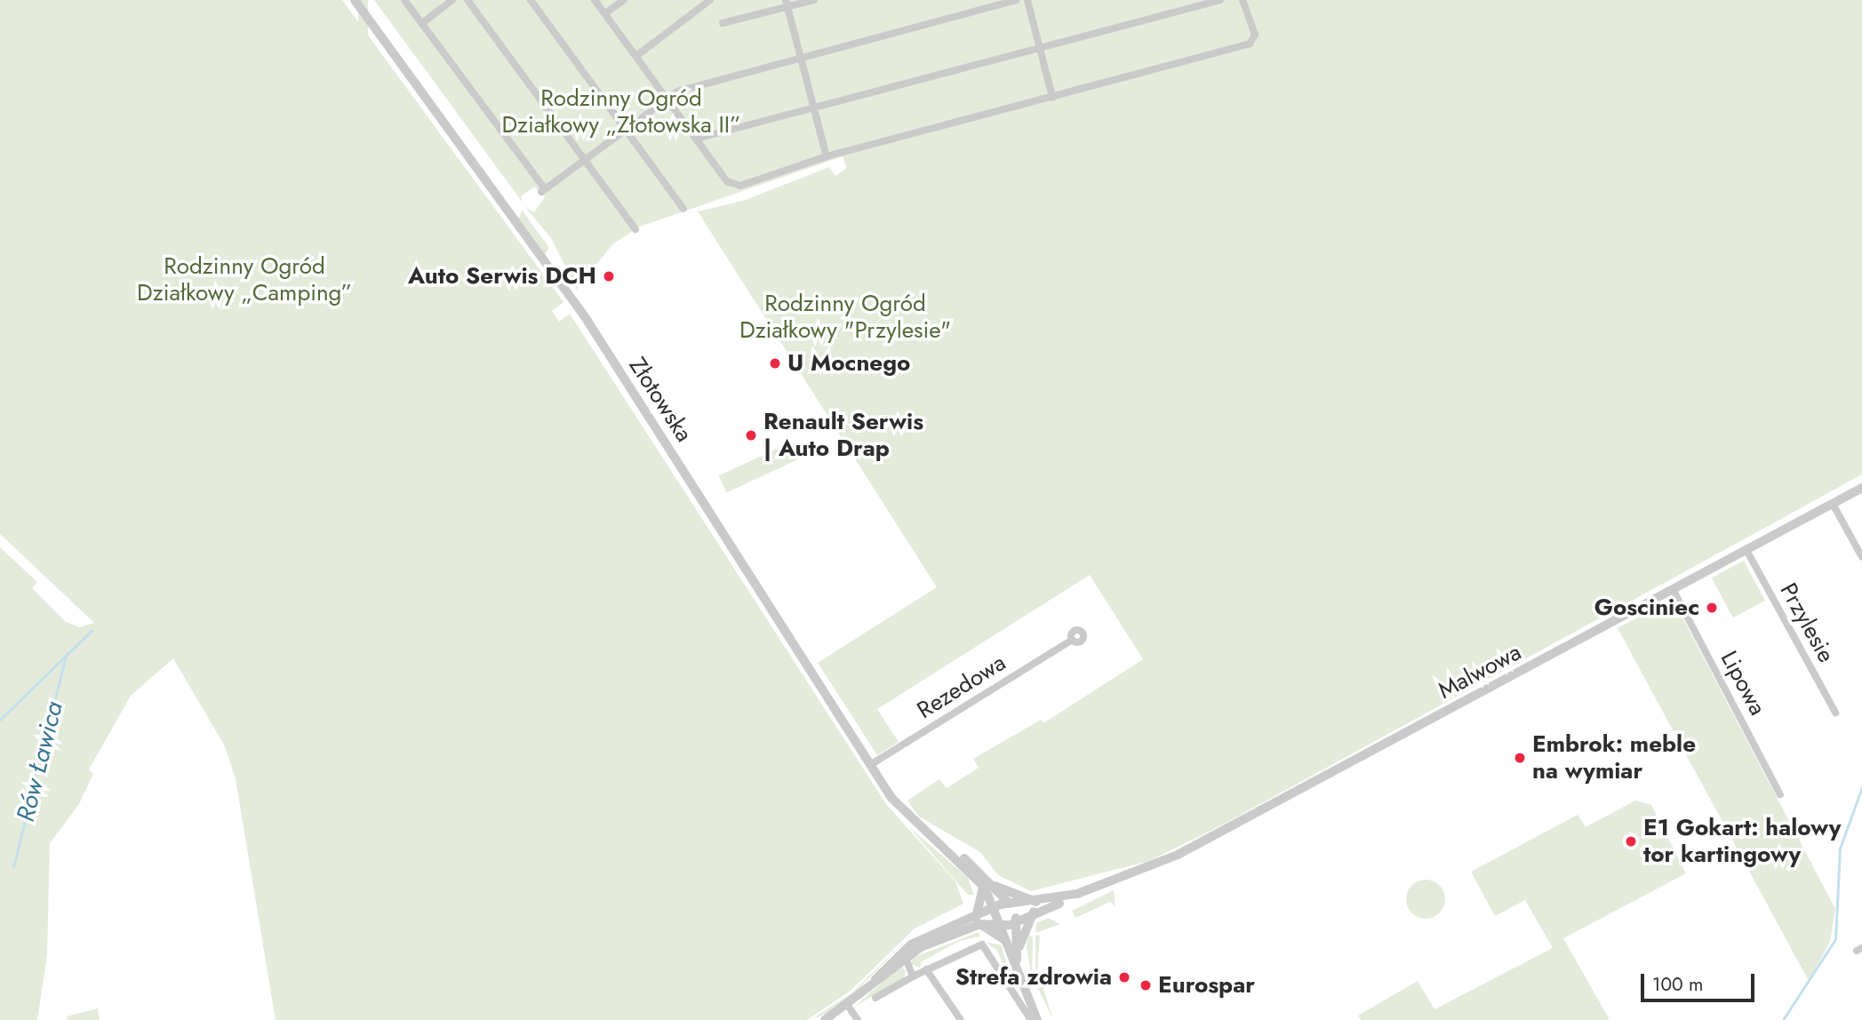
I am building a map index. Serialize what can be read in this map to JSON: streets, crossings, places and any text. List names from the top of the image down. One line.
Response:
{"streets":{"street":["Złotowska","Przylesie","Malwowa","Lipowa","Rezedowa"]},"crossings":[["Złotowska","Malwowa"],["Złotowska","Rezedowa"],["Przylesie","Malwowa"],["Malwowa","Lipowa"]],"water":["Rów Ławica"],"parks":["Rodzinny Ogród Działkowy „Złotowska II”","Rodzinny Ogród Działkowy „Camping”","Rodzinny Ogród Działkowy \"Przylesie\""],"places":["Auto Serwis DCH","U Mocnego","Renault Serwis | Auto Drap","Gosciniec","Embrok: meble na wymiar","E1 Gokart: halowy tor kartingowy","Strefa zdrowia","Eurospar"],"scale_bar":"100 m"}
